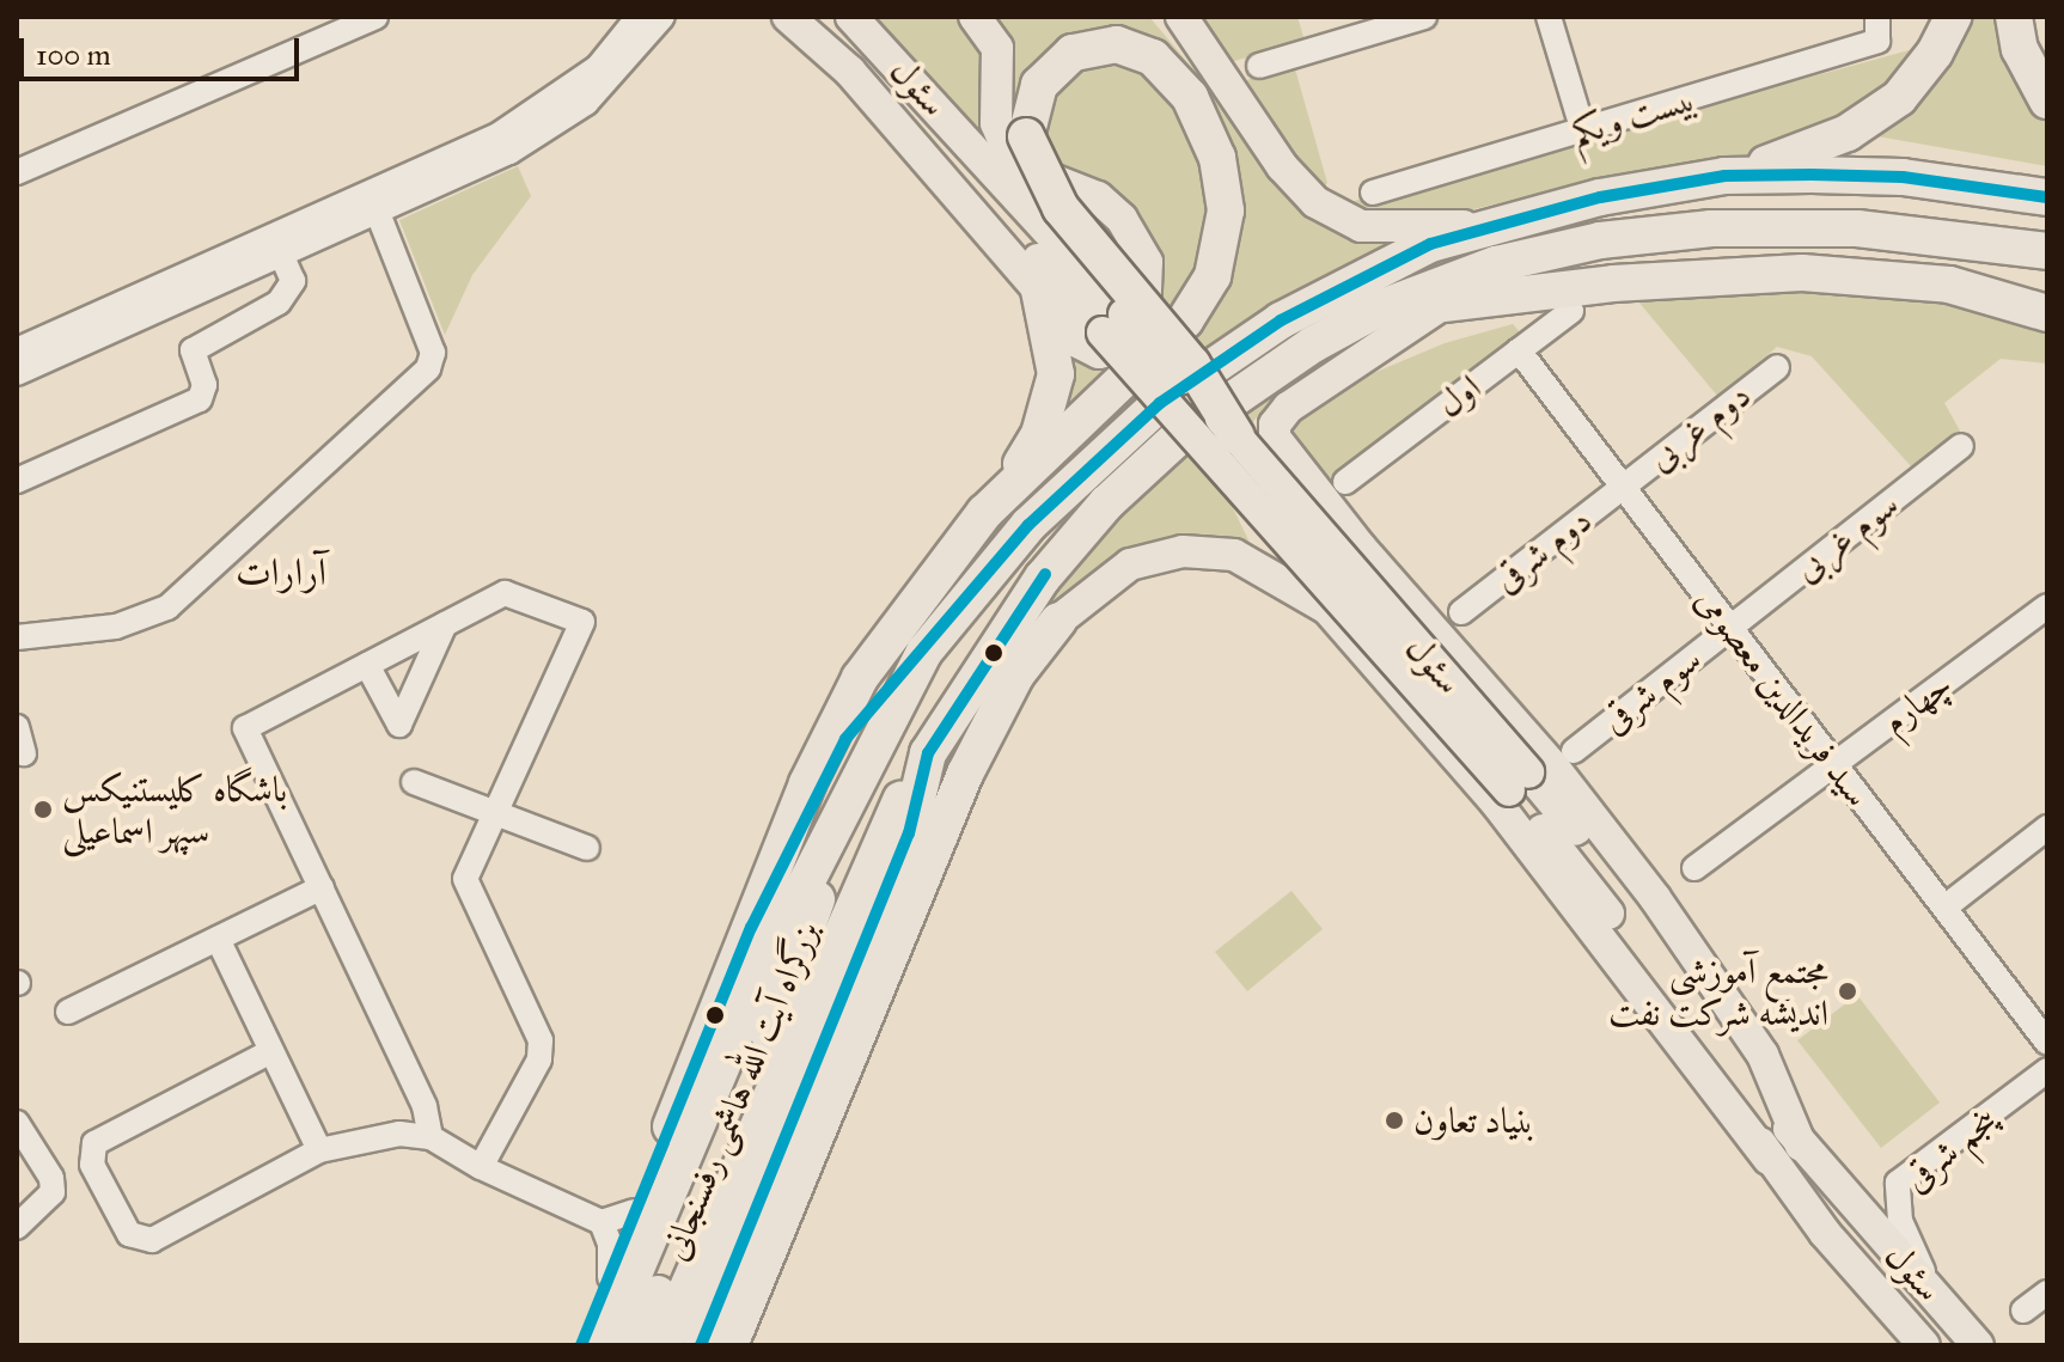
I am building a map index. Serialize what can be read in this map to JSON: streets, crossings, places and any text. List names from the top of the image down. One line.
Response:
{"streets":{"highway":["بزرگراه آیت الله هاشمی رفسنجانی"],"main road":["سئول"],"street":["بیست ویکم","اول","دوم غربی","سوم غربی","دوم شرقی","سوم شرقی","سید فریدالدین معصومی","چهارم","پنجم شرقی"]},"crossings":[["سئول","پنجم شرقی"],["اول","سید فریدالدین معصومی"],["دوم غربی","دوم شرقی"],["دوم غربی","سید فریدالدین معصومی"],["سوم غربی","سوم شرقی"],["سوم غربی","سید فریدالدین معصومی"],["دوم شرقی","سید فریدالدین معصومی"],["سوم شرقی","سید فریدالدین معصومی"],["سید فریدالدین معصومی","چهارم"]],"districts":["آرارات"],"places":["باشگاه کلیستنیکس سپهر اسماعیلی","مجتمع آموزشی اندیشه شرکت نفت","بنیاد تعاون"],"scale_bar":"100 m"}
